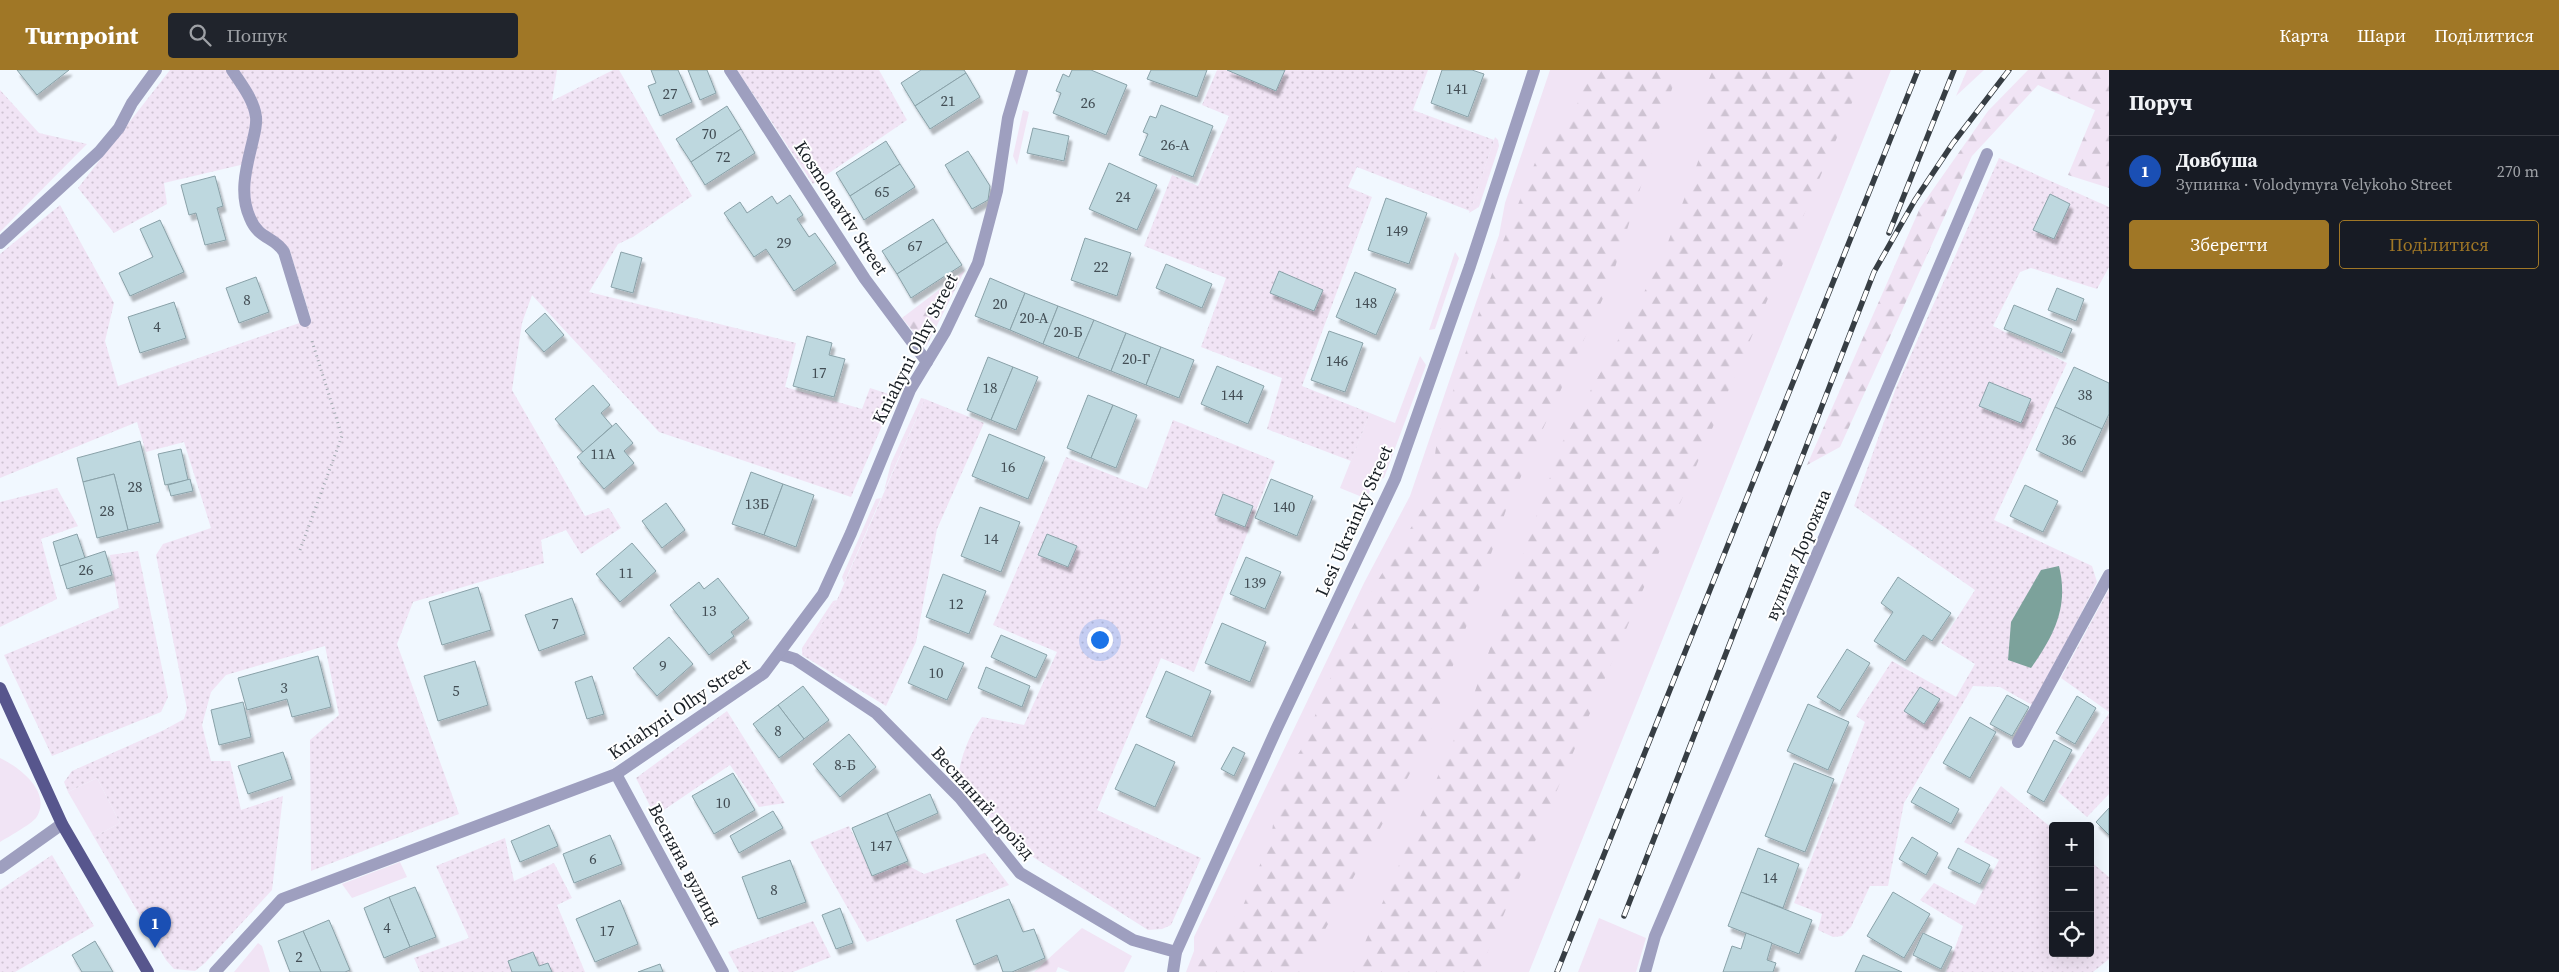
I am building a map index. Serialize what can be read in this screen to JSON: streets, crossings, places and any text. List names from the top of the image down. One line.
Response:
{"streets":{"street":["Kosmonavtiv Street","Kniahyni Olhy Street","Lesi Ukrainky Street","вулиця Дорожна","Весняний проїзд","Весняна вулиця"]},"crossings":[["Kosmonavtiv Street","Kniahyni Olhy Street"],["Kniahyni Olhy Street","Весняний проїзд"],["Kniahyni Olhy Street","Весняна вулиця"],["Lesi Ukrainky Street","Весняний проїзд"]],"house_numbers":["141","27","21","26","70","26-А","72","65","24","149","29","67","22","8","148","20","20-А","4","20-Б","20-Г","146","17","18","144","38","36","11А","16","28","13Б","140","28","14","26","11","139","12","13","7","9","10","3","5","8","8-Б","10","147","6","14","8","4","17","2"],"page":{"header":"Turnpoint","search":"Пошук","nav":["Карта","Шари","Поділитися"],"heading":"Поруч","list":[{"mark":"1","name":"Довбуша","note":"Зупинка · Volodymyra Velykoho Street","value":"270 m"}],"buttons":["Зберегти","Поділитися"],"map_buttons":["+","−"],"pins":"1"}}
